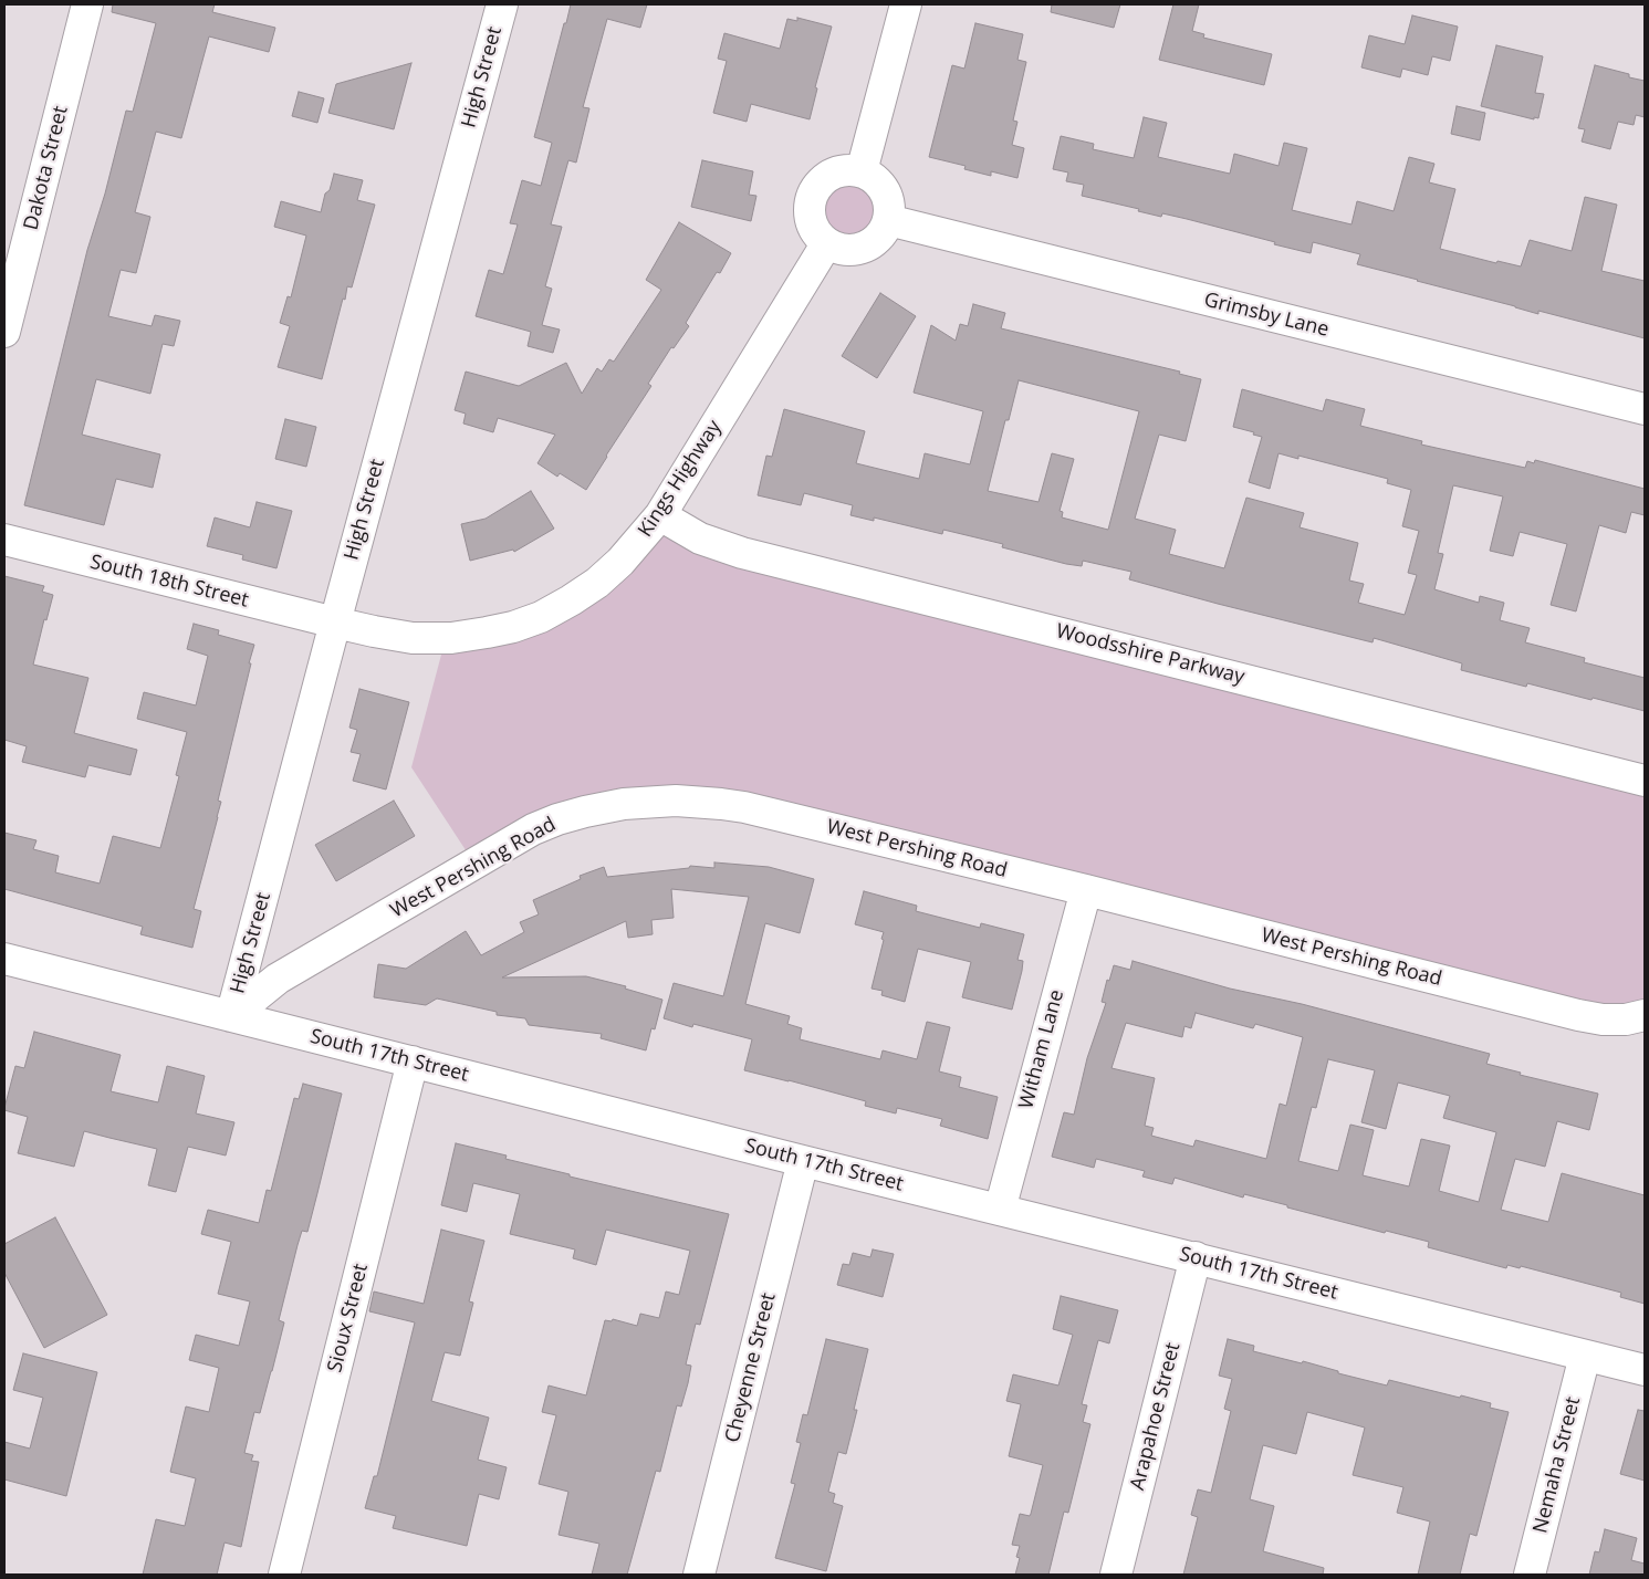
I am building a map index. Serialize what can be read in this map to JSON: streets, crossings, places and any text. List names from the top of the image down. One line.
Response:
{"streets":{"street":["High Street","Dakota Street","Grimsby Lane","Kings Highway","South 18th Street","Woodsshire Parkway","West Pershing Road","Witham Lane","South 17th Street","Sioux Street","Cheyenne Street","Arapahoe Street","Nemaha Street"]},"crossings":[["High Street","Kings Highway"],["High Street","South 18th Street"],["High Street","West Pershing Road"],["High Street","South 17th Street"],["Grimsby Lane","Kings Highway"],["Kings Highway","South 18th Street"],["Kings Highway","Woodsshire Parkway"],["West Pershing Road","Witham Lane"],["West Pershing Road","South 17th Street"],["Witham Lane","South 17th Street"],["South 17th Street","Sioux Street"],["South 17th Street","Cheyenne Street"],["South 17th Street","Arapahoe Street"],["South 17th Street","Nemaha Street"]]}
